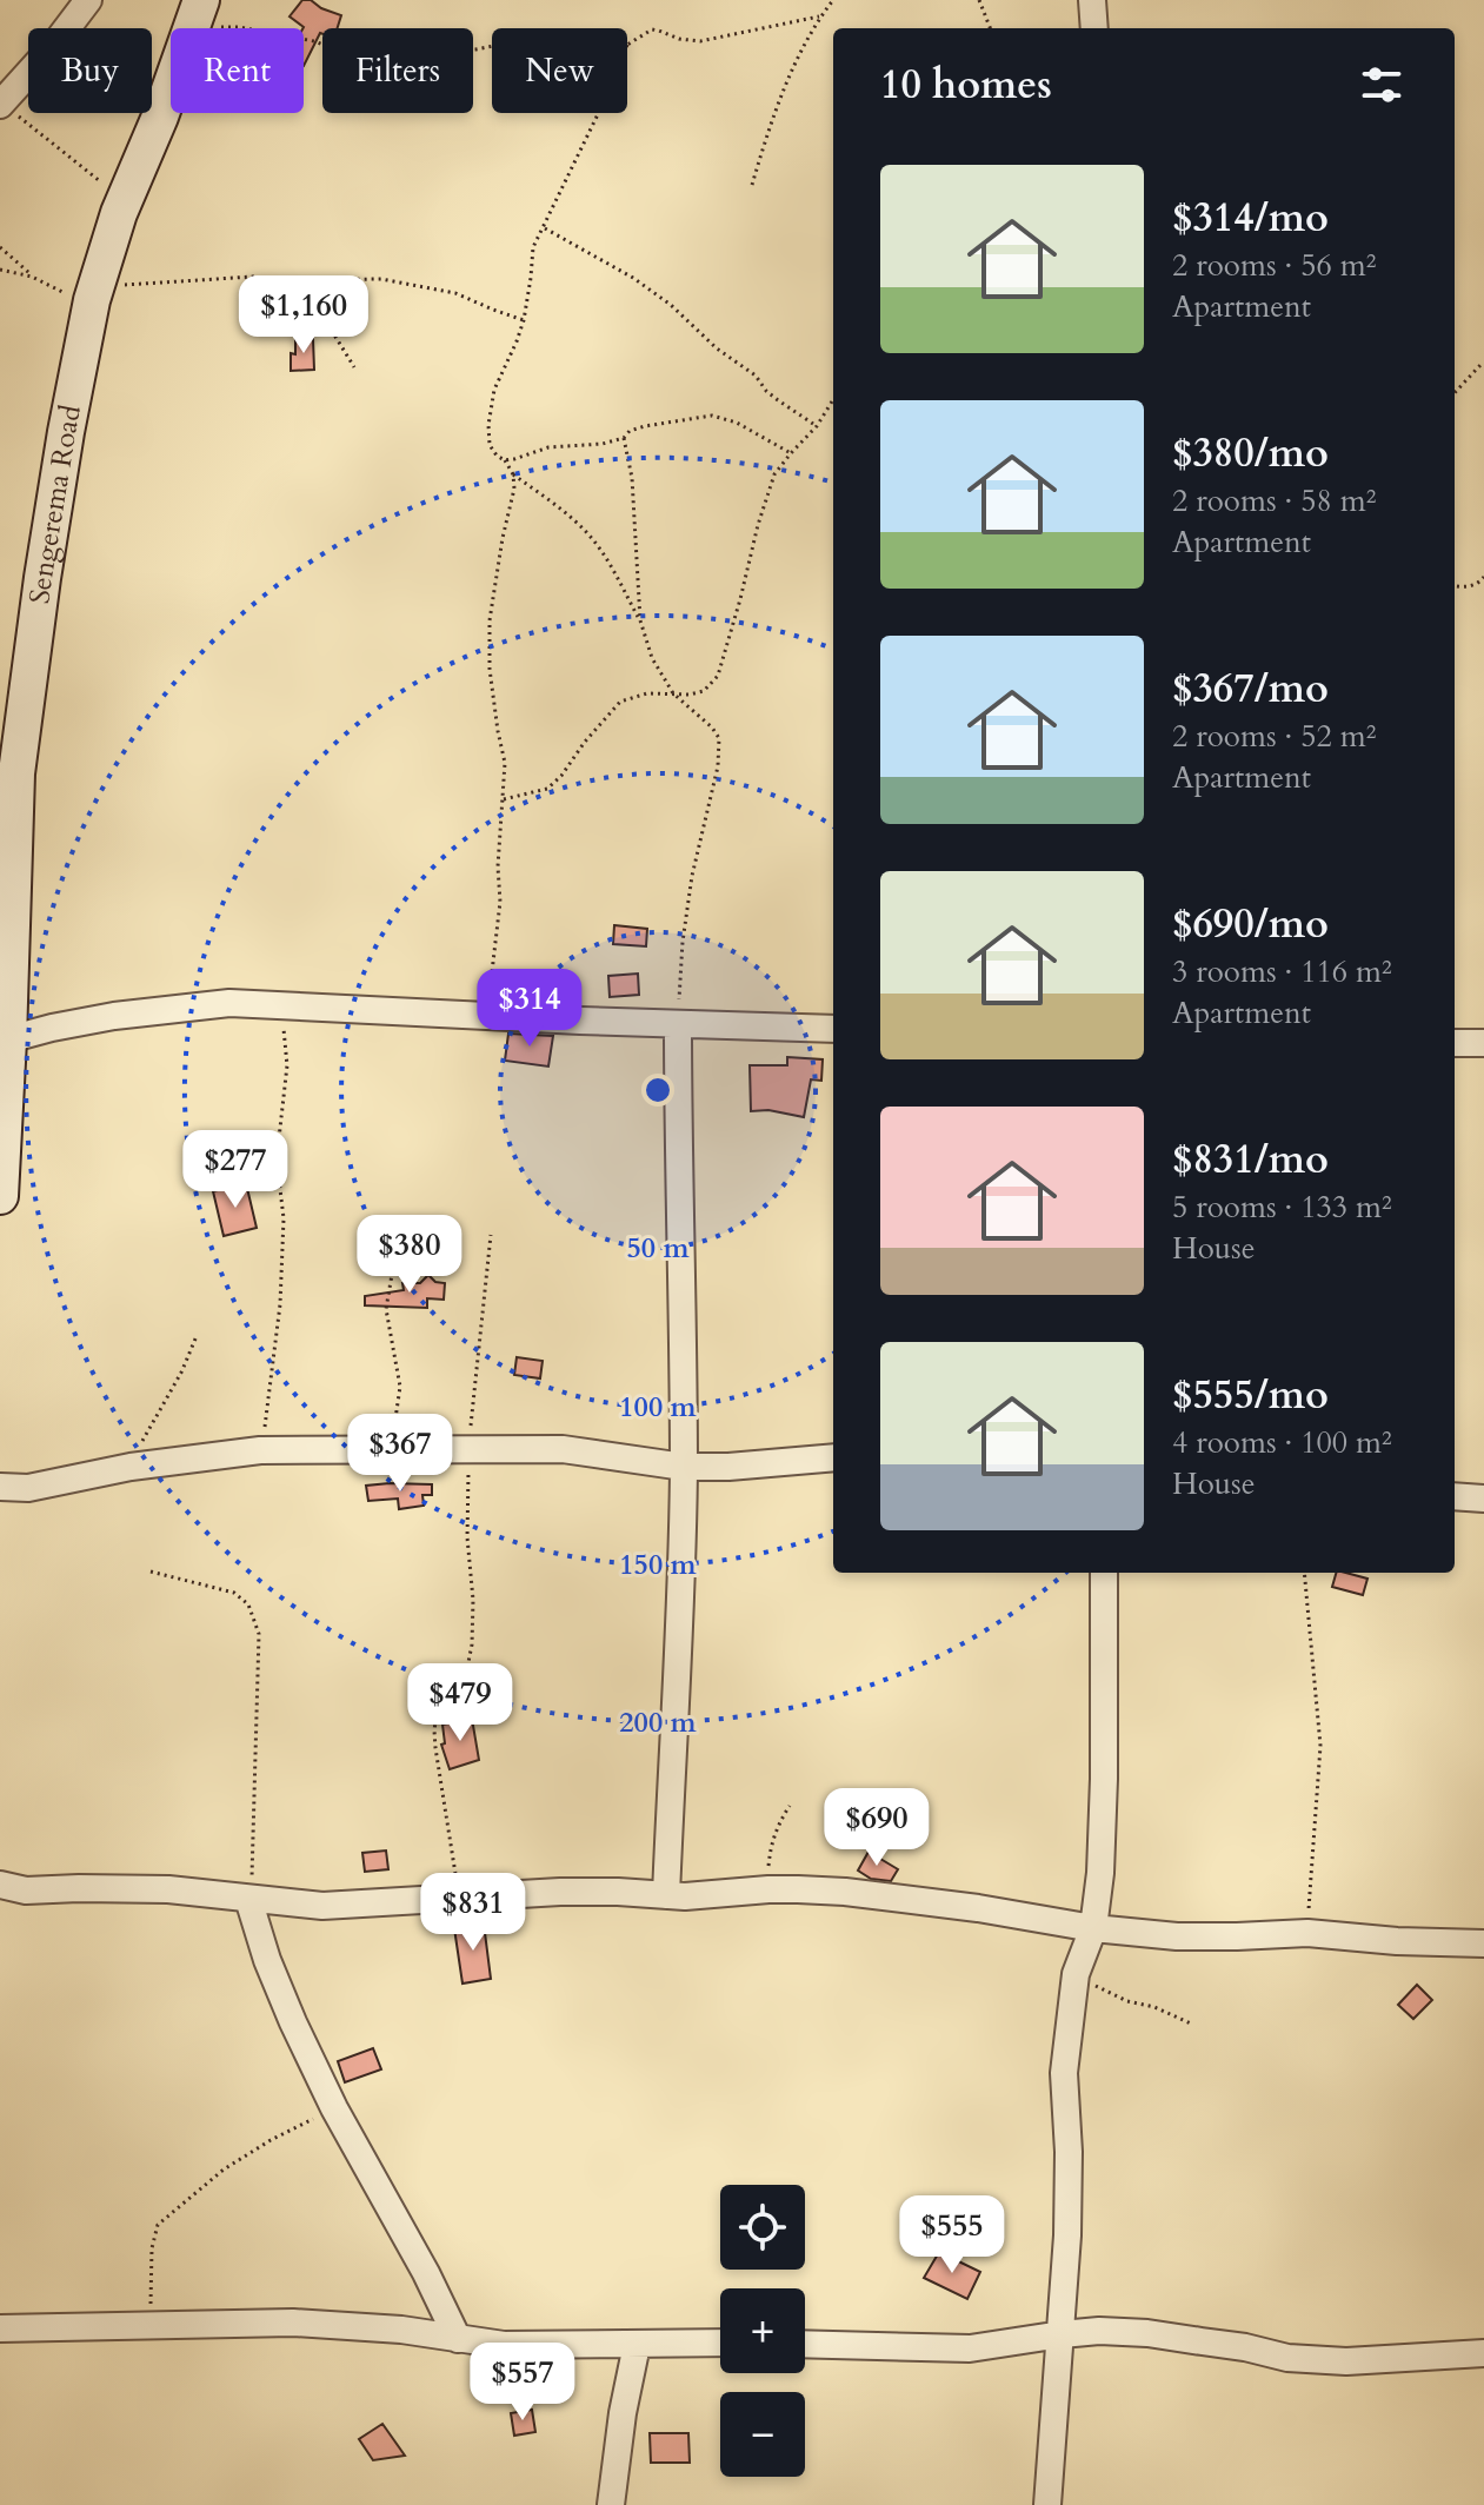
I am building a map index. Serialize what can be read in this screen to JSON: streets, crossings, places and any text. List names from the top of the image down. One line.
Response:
{"streets":{"main road":["Sengerema Road"]},"page":{"chip":["Buy","Rent","Filters","New"],"heading":"10 homes","list":[{"name":"$314/mo","note":"2 rooms · 56 m² · Apartment"},{"name":"$380/mo","note":"2 rooms · 58 m² · Apartment"},{"name":"$367/mo","note":"2 rooms · 52 m² · Apartment"},{"name":"$690/mo","note":"3 rooms · 116 m² · Apartment"},{"name":"$831/mo","note":"5 rooms · 133 m² · House"},{"name":"$555/mo","note":"4 rooms · 100 m² · House"}],"price":["$1,160","$314","$277","$380","$367","$479","$690","$831","$555","$557"],"map_buttons":["+","−"]},"rings":["50 m","100 m","150 m","200 m"]}
